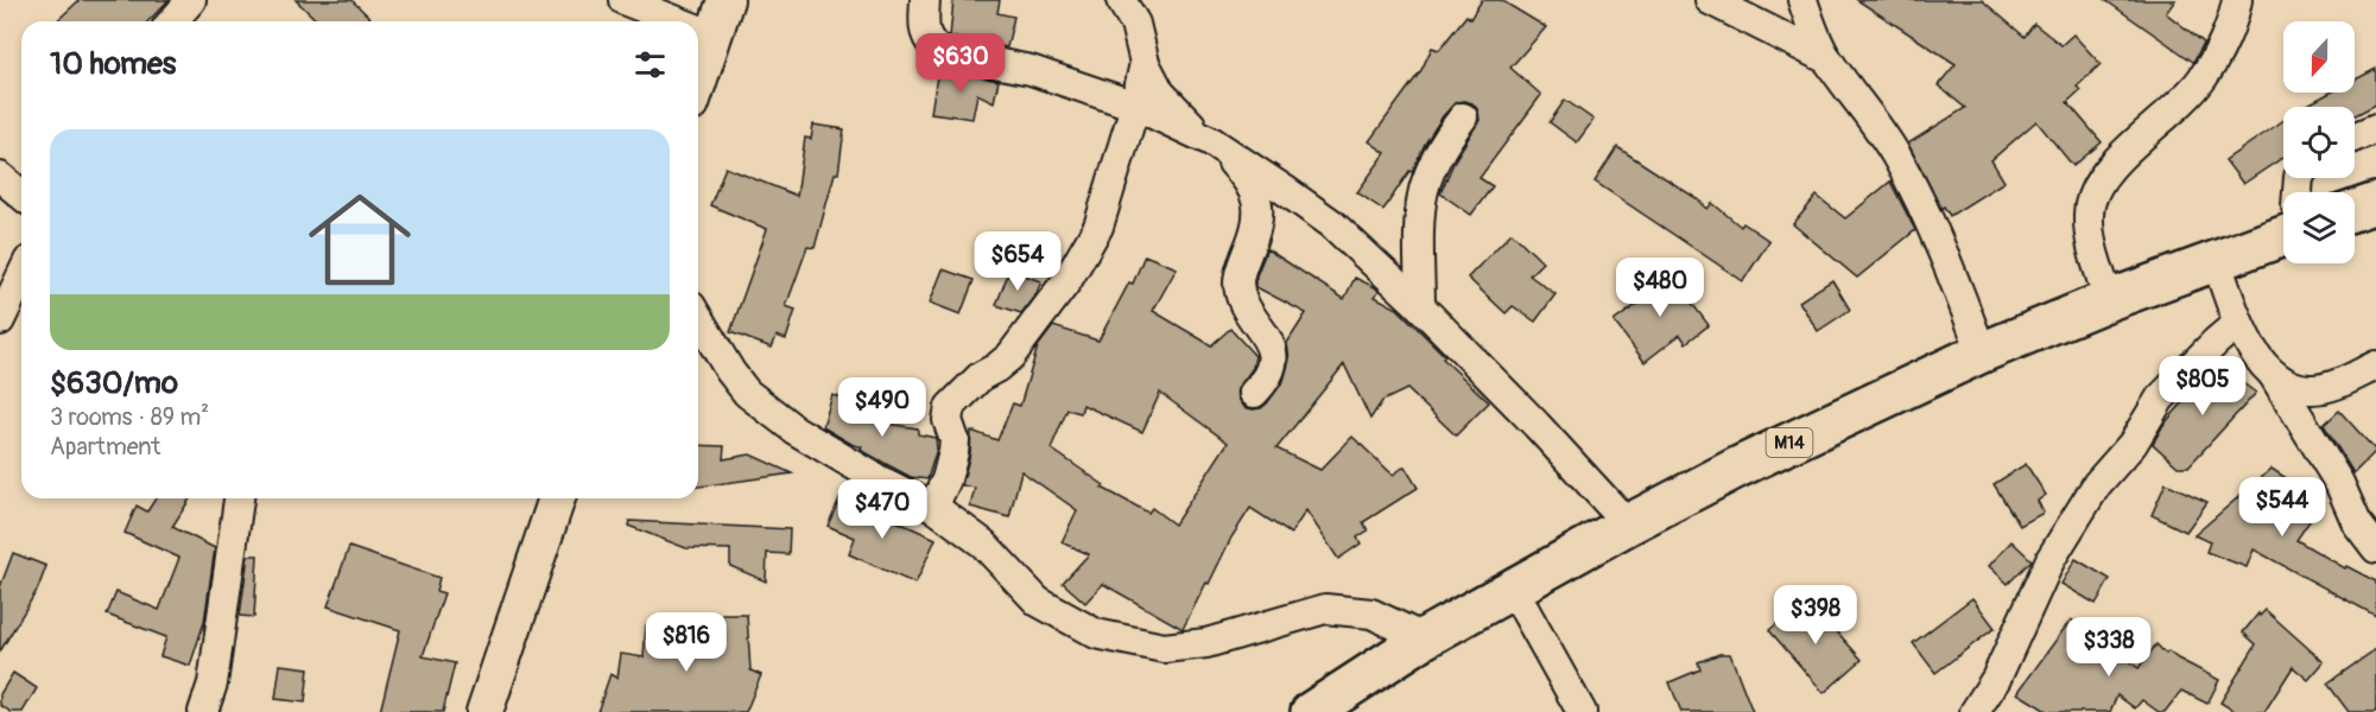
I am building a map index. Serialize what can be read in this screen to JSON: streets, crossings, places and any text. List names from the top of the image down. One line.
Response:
{"streets":{"highway":["M14"]},"north":"bottom","page":{"heading":"10 homes","price":["$630","$654","$480","$805","$490","$544","$470","$398","$816","$338"],"list":[{"name":"$630/mo","note":"3 rooms · 89 m² · Apartment"}]}}
